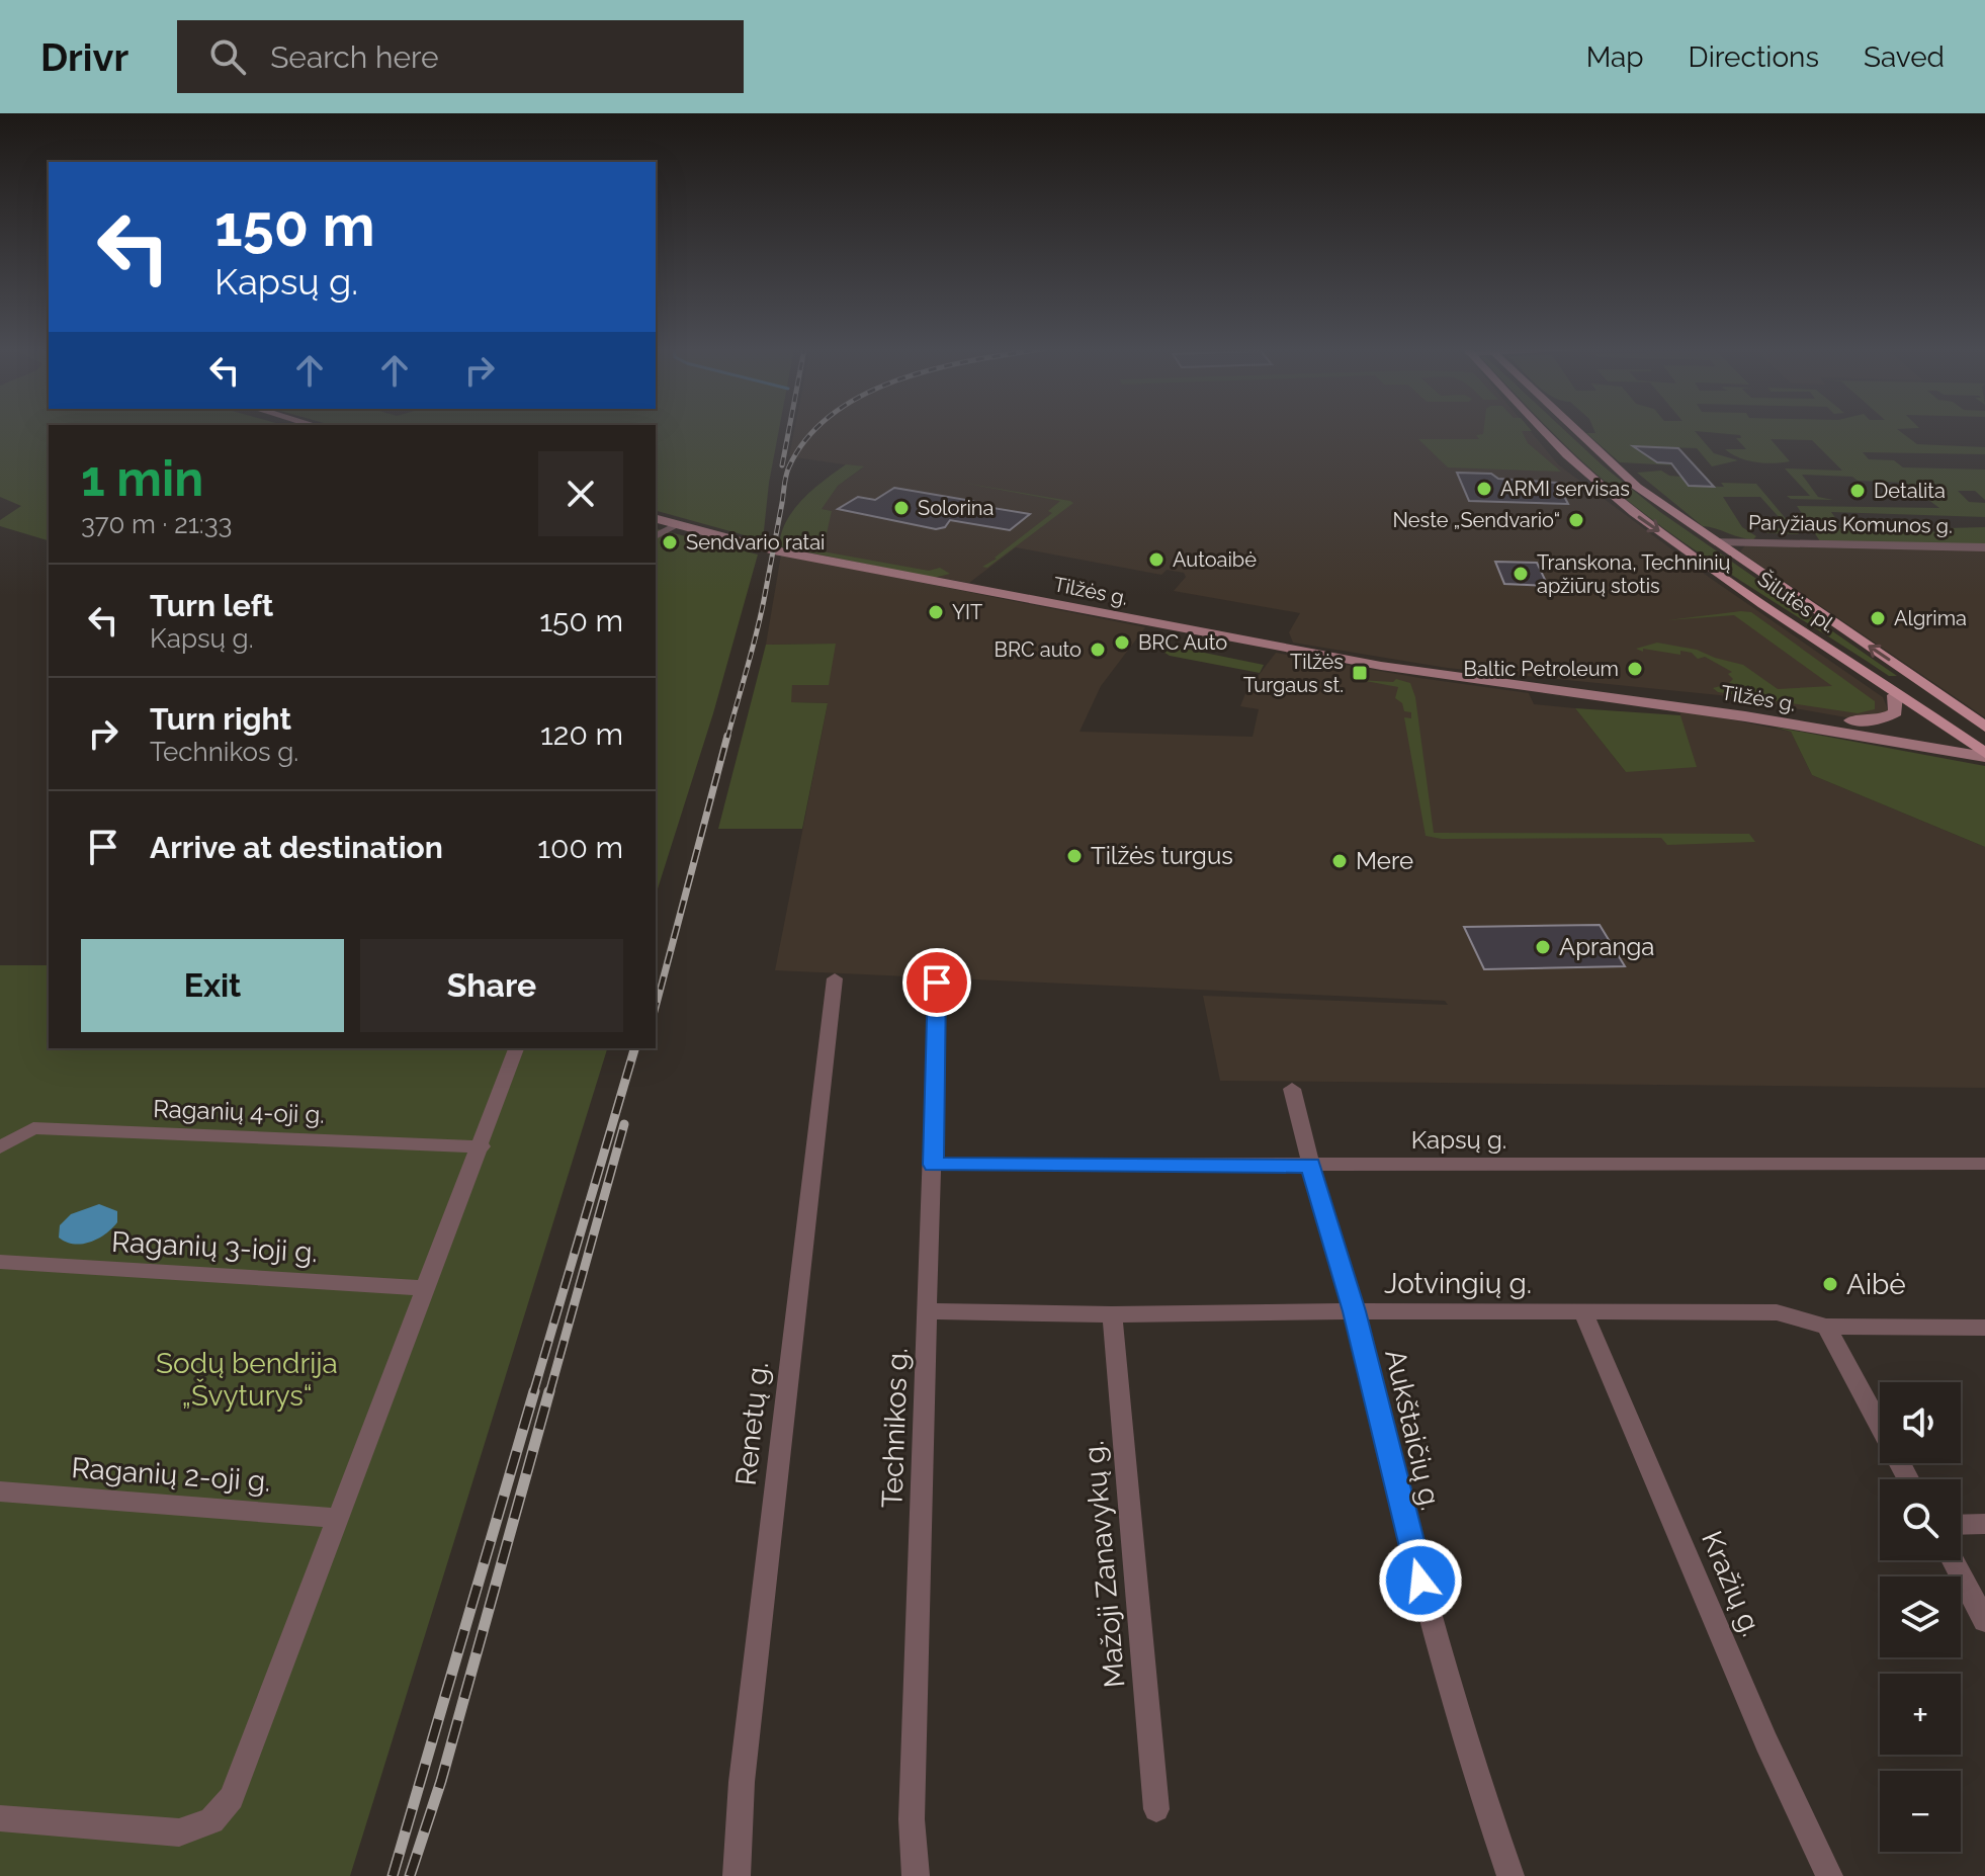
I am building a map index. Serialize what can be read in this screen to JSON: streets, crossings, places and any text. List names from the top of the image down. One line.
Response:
{"streets":{"main road":["Tilžės g.","Šilutės pl."],"street":["Paryžiaus Komunos g.","Raganių 4-oji g.","Kapsų g.","Raganių 3-ioji g.","Jotvingių g.","Renetų g.","Technikos g.","Aukštaičių g.","Raganių 2-oji g.","Mažoji Zanavykų g.","Kražių g."]},"crossings":[["Paryžiaus Komunos g.","Šilutės pl."],["Tilžės g.","Šilutės pl."],["Kapsų g.","Technikos g."],["Kapsų g.","Aukštaičių g."],["Jotvingių g.","Technikos g."],["Jotvingių g.","Aukštaičių g."],["Jotvingių g.","Mažoji Zanavykų g."],["Jotvingių g.","Kražių g."]],"parks":["Sodų bendrija „Švyturys“"],"places":{"other":["ARMI servisas","Detalita","Solorina","Neste „Sendvario“","Sendvario ratai","Autoaibė","Transkona, Techninių apžiūrų stotis","YIT","Algrima","BRC Auto","BRC auto","Baltic Petroleum","Tilžės turgus","Mere","Apranga","Aibė"],"transit":["Tilžės Turgaus st."]},"page":{"header":"Drivr","search":"Search here","nav":["Map","Directions","Saved"],"turn":["150 m","Kapsų g."],"heading":["1 min","370 m · 21:33"],"list":[{"name":"Turn left","note":"Kapsų g.","value":"150 m"},{"name":"Turn right","note":"Technikos g.","value":"120 m"},{"name":"Arrive at destination","value":"100 m"}],"buttons":["Exit","Share"],"map_buttons":["+","−"]}}
